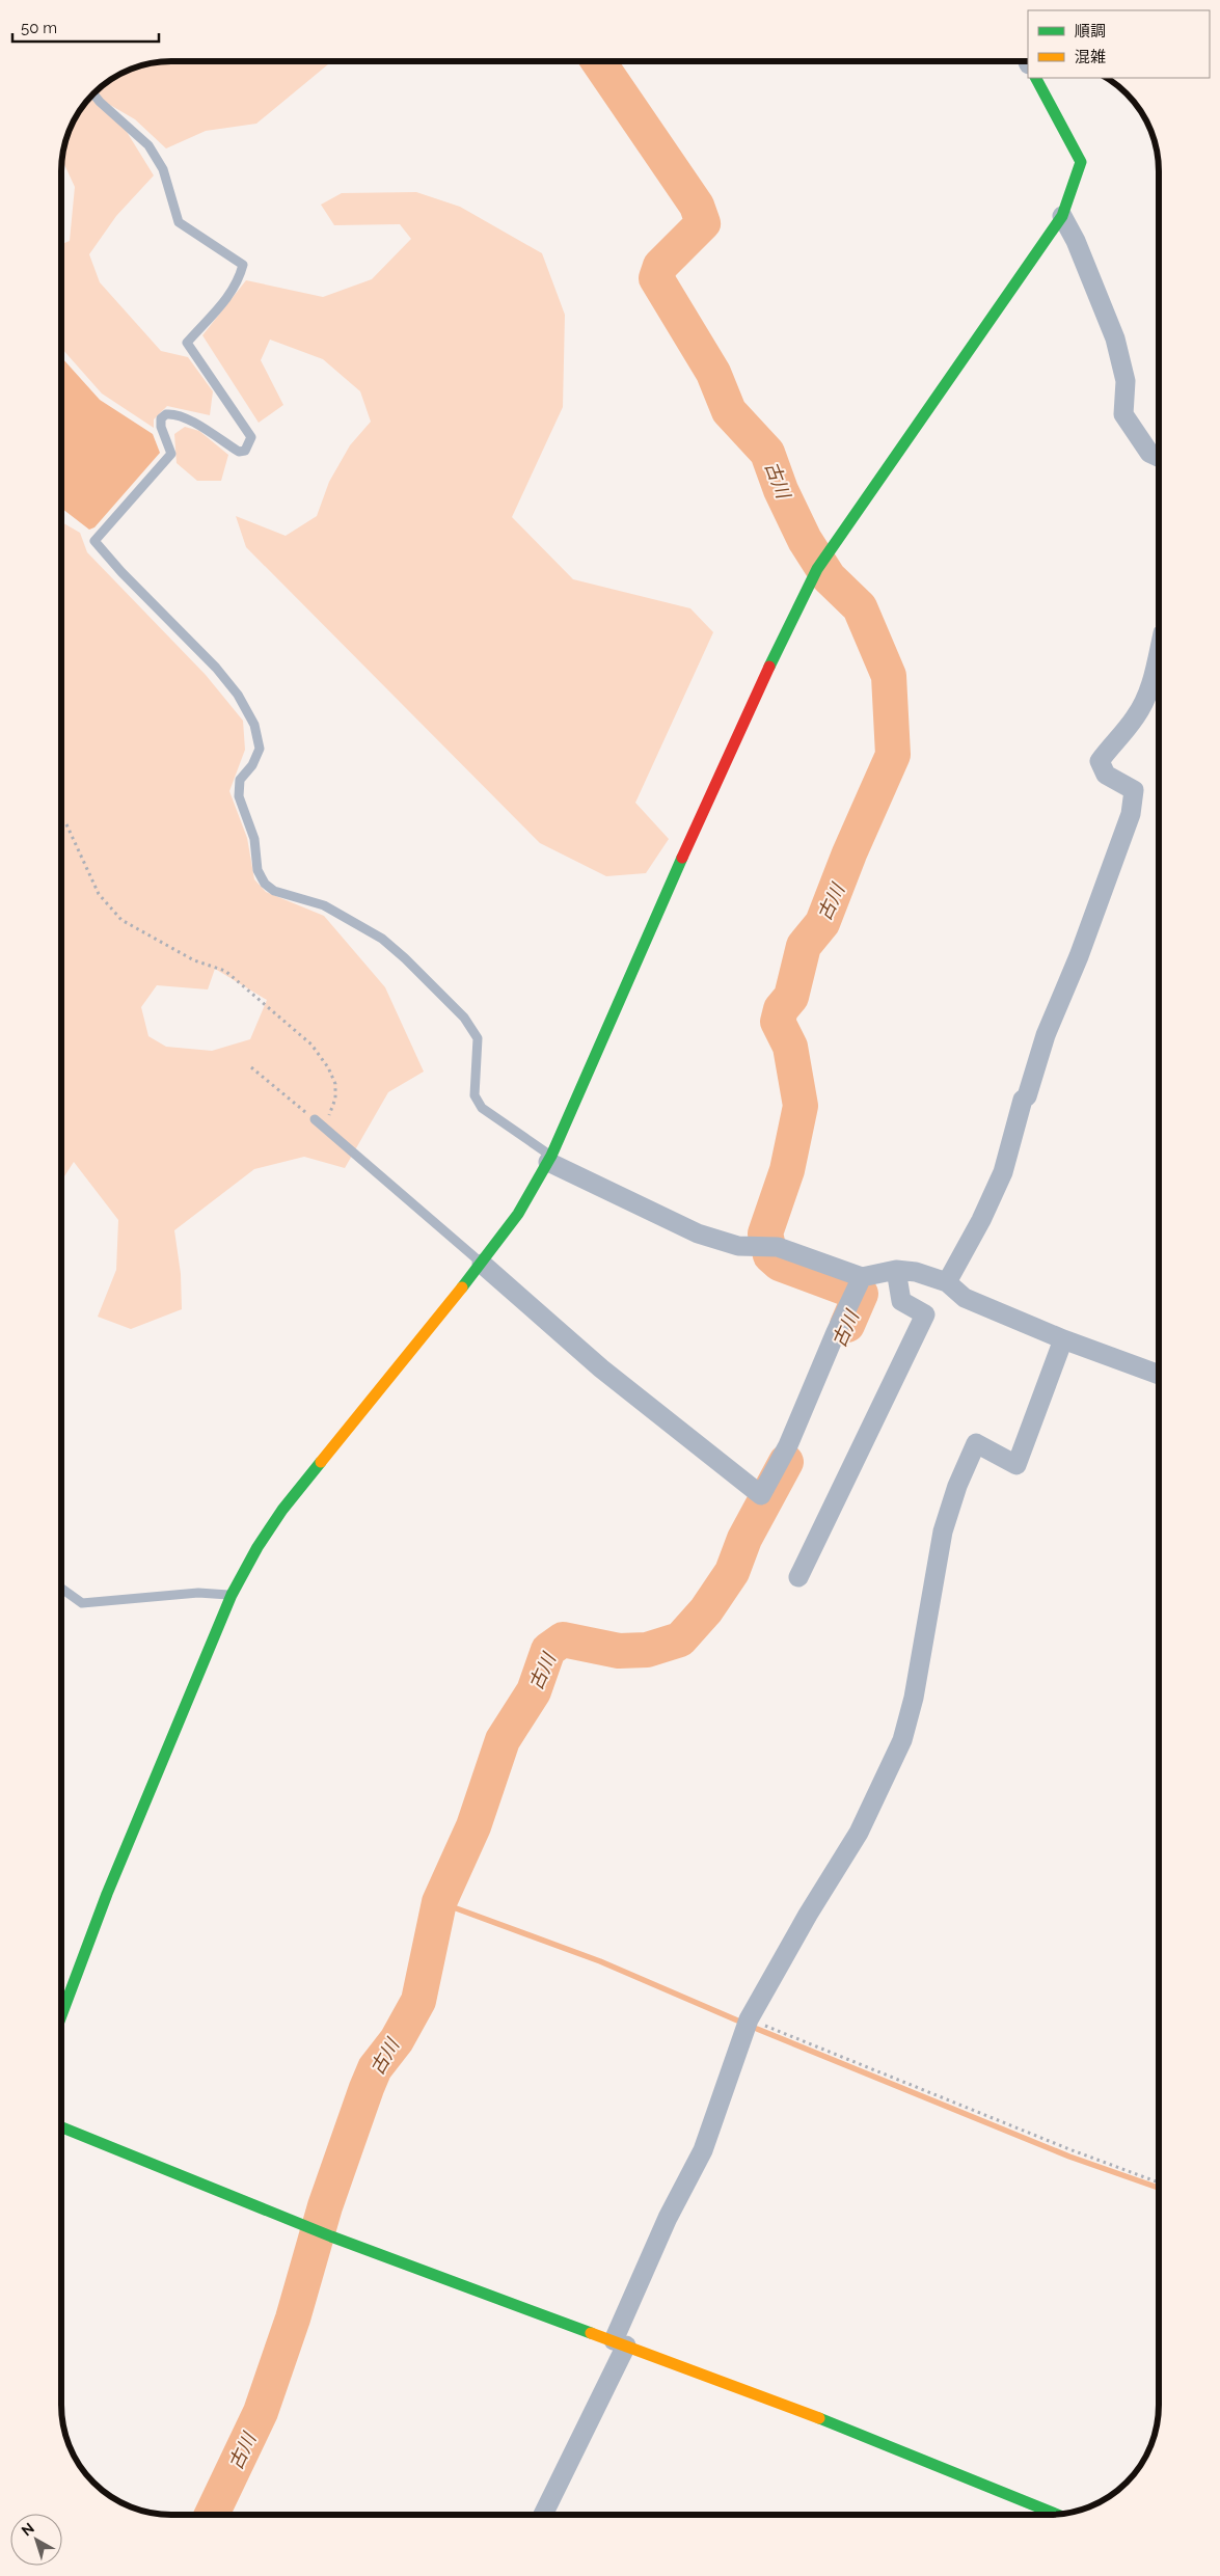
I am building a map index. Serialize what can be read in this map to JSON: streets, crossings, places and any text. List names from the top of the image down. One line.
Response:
{"water":["古川"],"legend":["順調","混雑"],"scale_bar":"50 m","north":"top left"}
